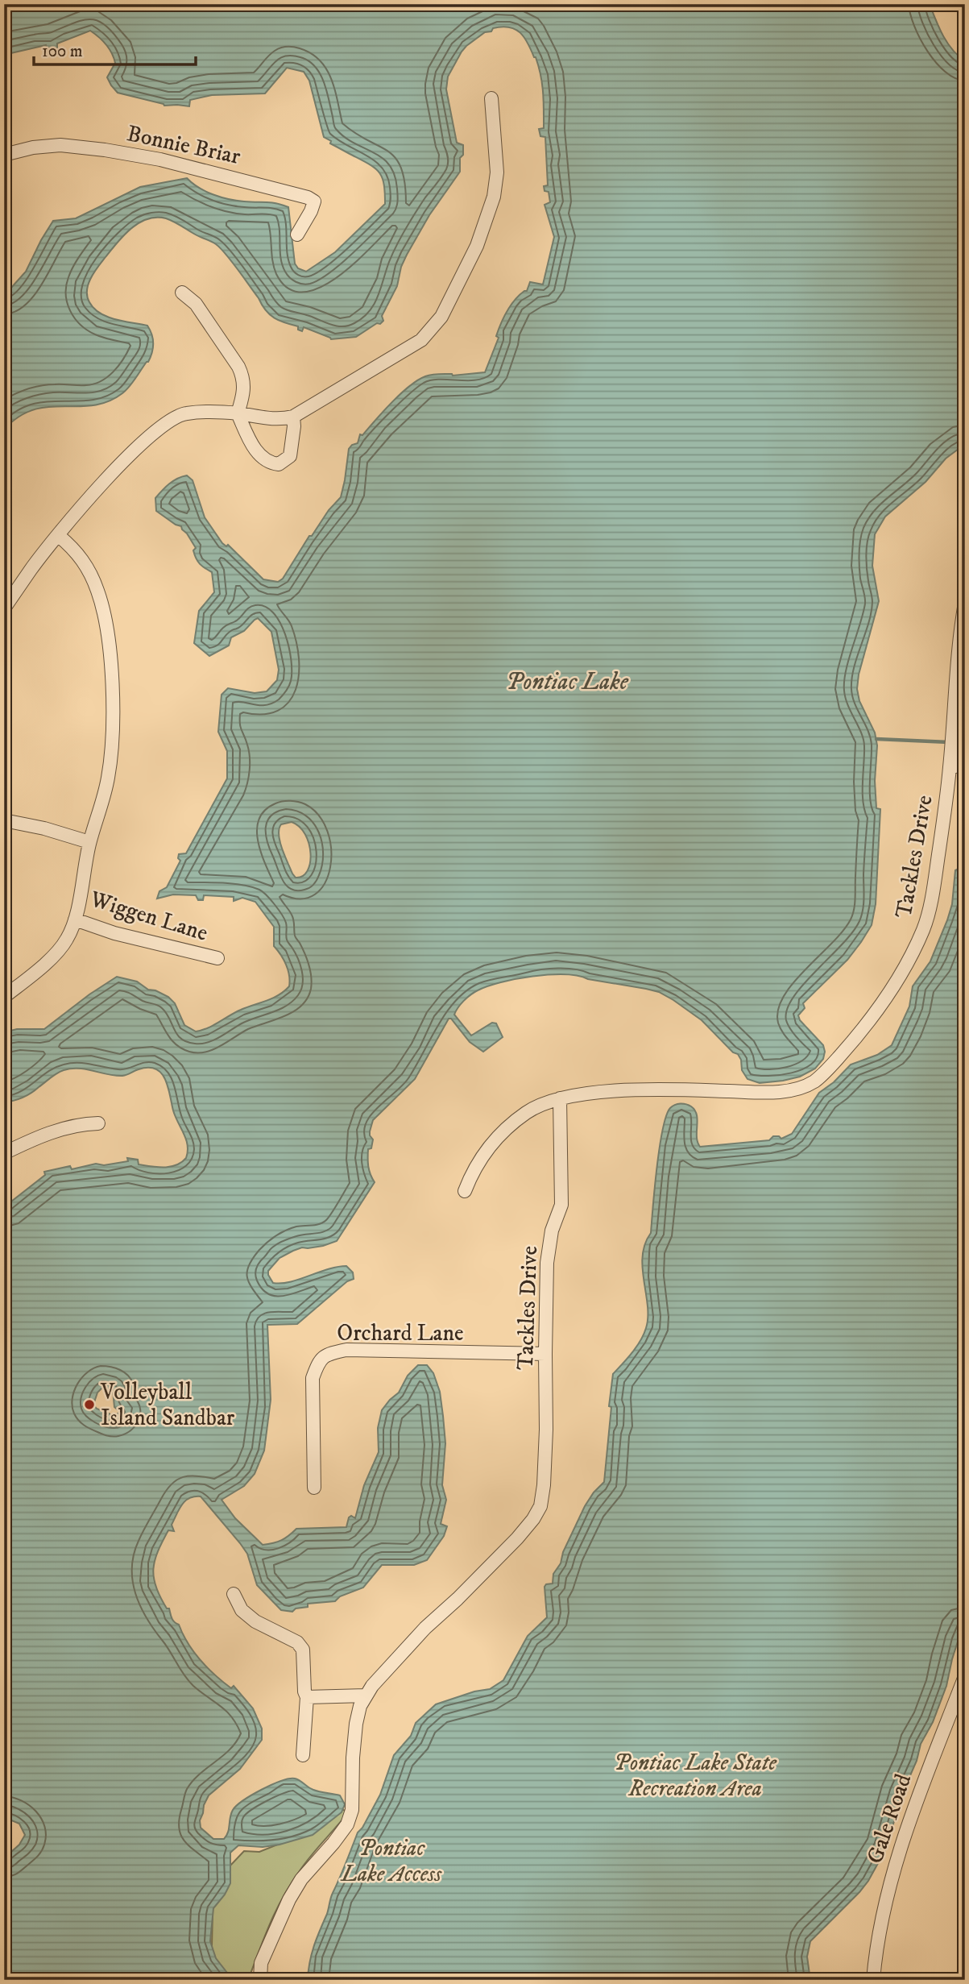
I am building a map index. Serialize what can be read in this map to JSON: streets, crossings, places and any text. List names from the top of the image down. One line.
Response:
{"streets":{"street":["Bonnie Briar","Tackles Drive","Wiggen Lane","Orchard Lane","Gale Road"]},"crossings":[["Tackles Drive","Orchard Lane"]],"water":["Pontiac Lake"],"parks":["Pontiac Lake State Recreation Area","Pontiac Lake Access"],"places":["Volleyball Island Sandbar"],"scale_bar":"100 m"}
